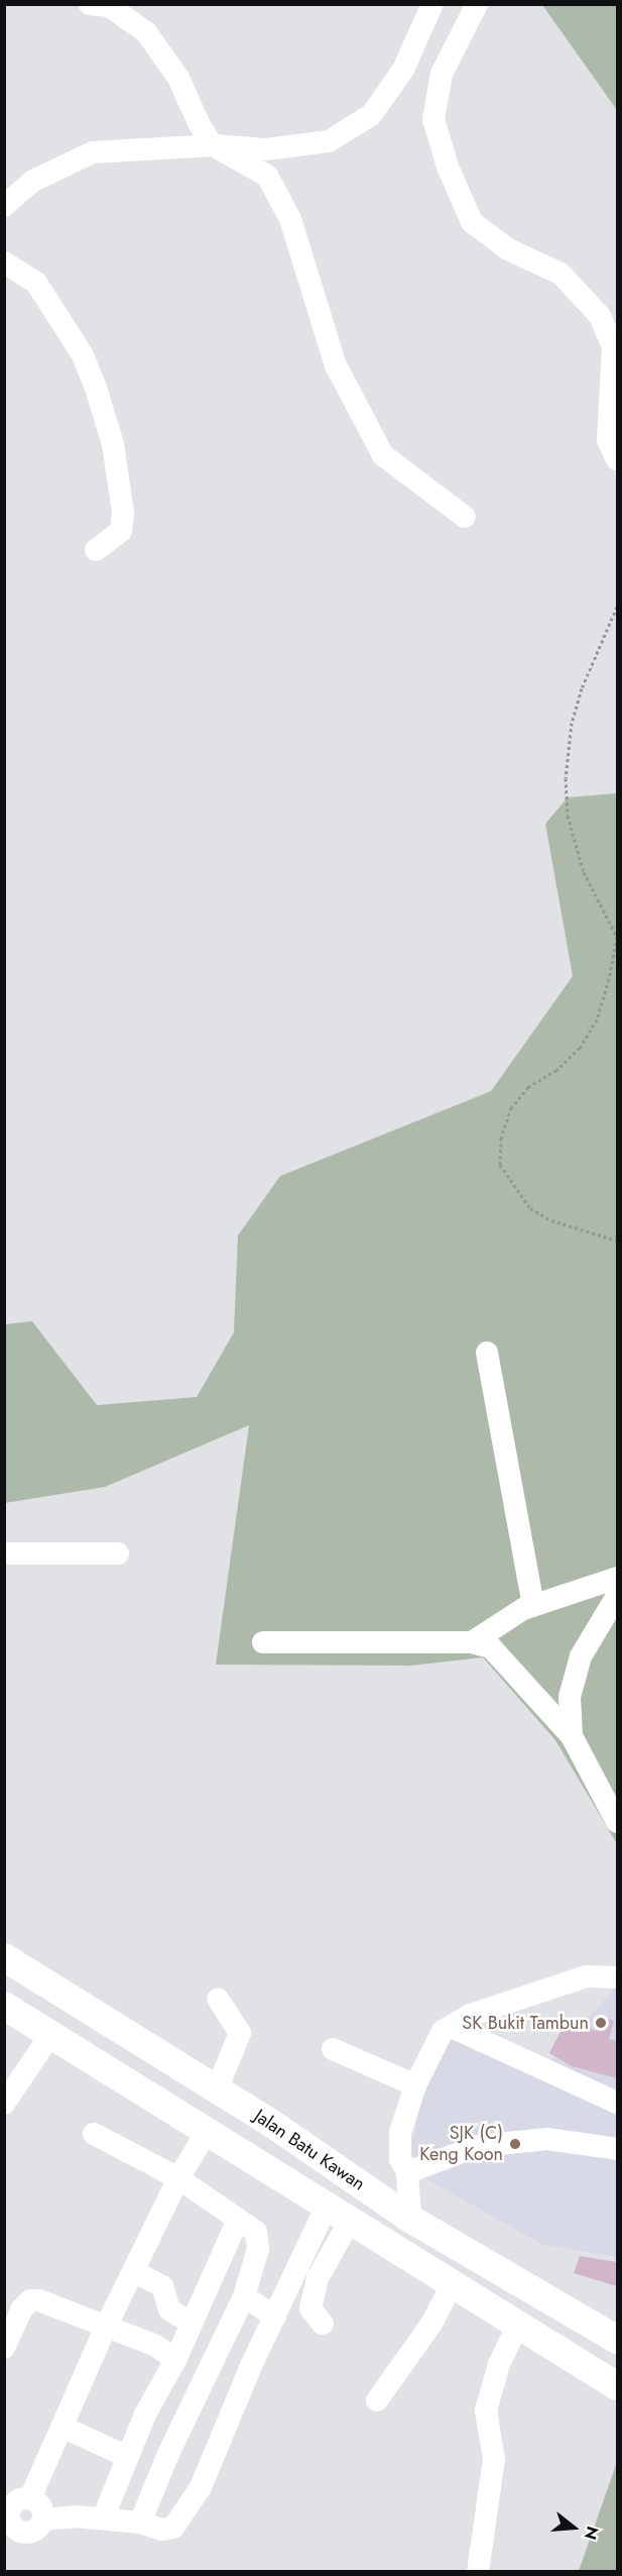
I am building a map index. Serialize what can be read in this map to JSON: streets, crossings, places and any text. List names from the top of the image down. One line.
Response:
{"streets":{"main road":["Jalan Batu Kawan"]},"places":["SK Bukit Tambun","SJK (C) Keng Koon"],"north":"right"}
